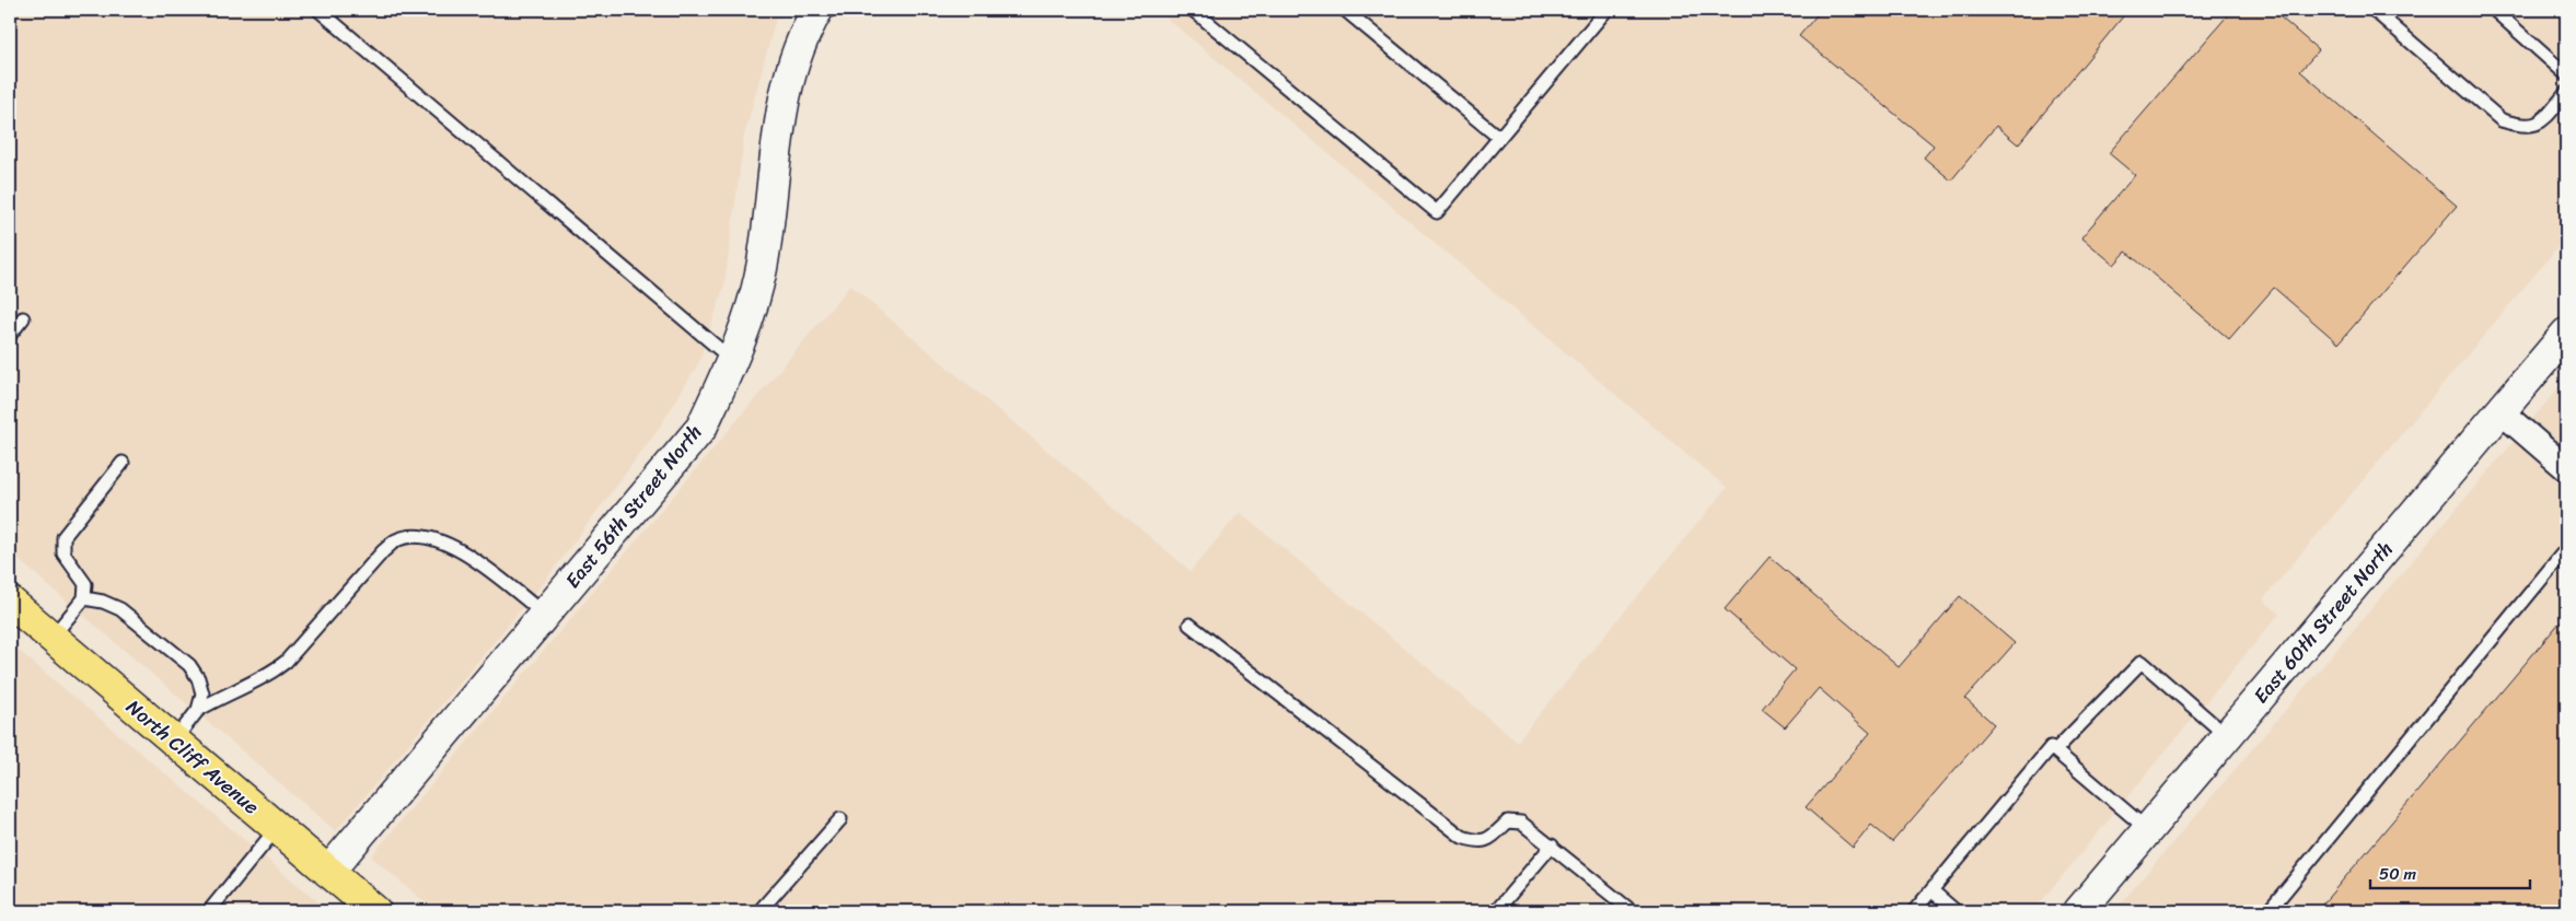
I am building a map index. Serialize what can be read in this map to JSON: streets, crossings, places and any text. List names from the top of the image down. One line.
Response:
{"streets":{"main road":["North Cliff Avenue"],"street":["East 56th Street North","East 60th Street North"]},"crossings":[["East 56th Street North","North Cliff Avenue"]],"scale_bar":"50 m"}
